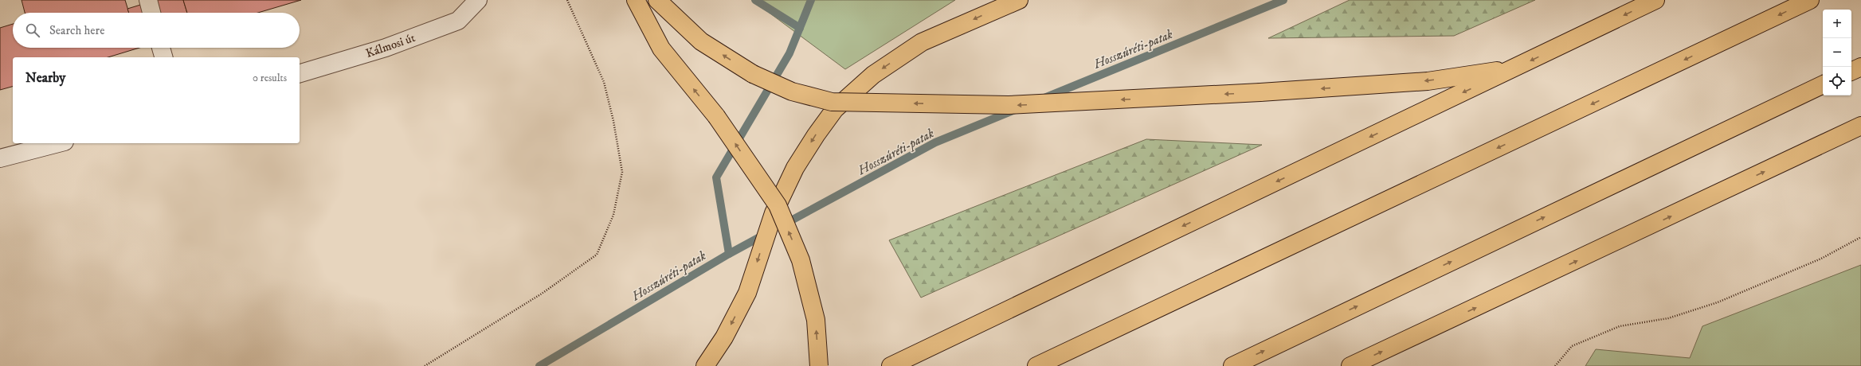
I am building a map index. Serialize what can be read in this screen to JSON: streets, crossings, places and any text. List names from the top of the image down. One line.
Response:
{"streets":{"street":["Kálmosi út"]},"water":["Hosszúréti-patak"],"page":{"map_buttons":["+","−"],"search":"Search here","heading":["Nearby","0 results"]}}
